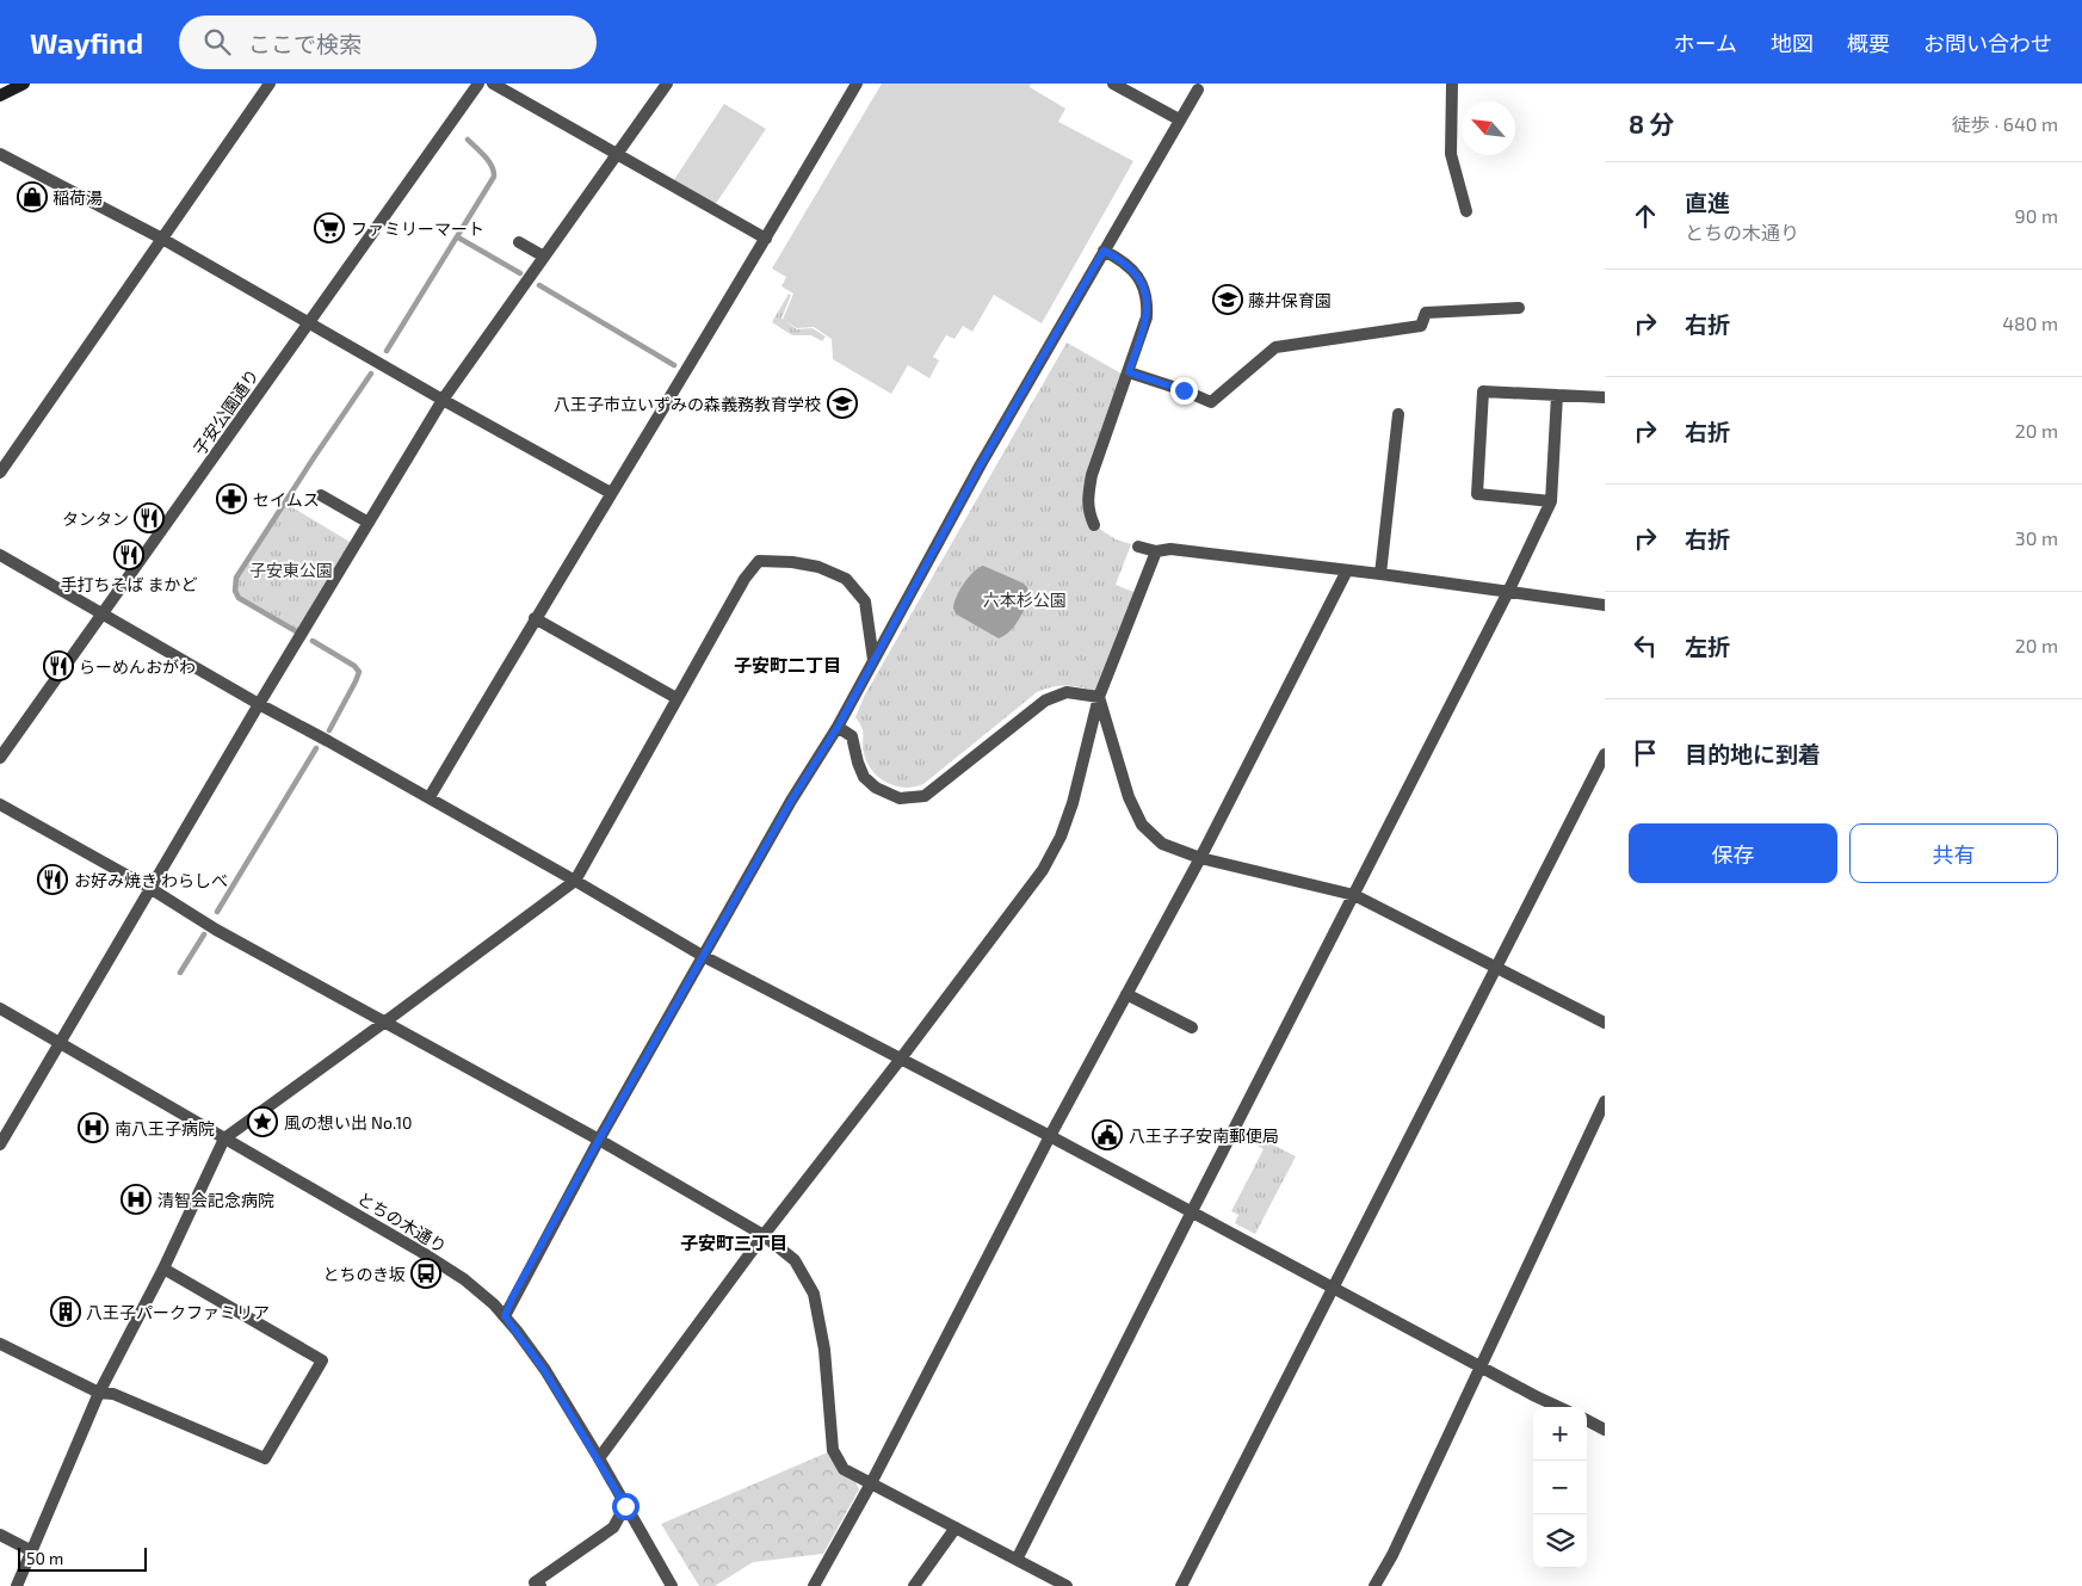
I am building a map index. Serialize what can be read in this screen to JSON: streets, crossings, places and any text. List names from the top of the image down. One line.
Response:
{"streets":{"street":["子安公園通り","とちの木通り"]},"districts":["子安町二丁目","子安町三丁目"],"parks":["子安東公園","六本杉公園"],"places":{"shop":["稲荷湯"],"supermarket":["ファミリーマート"],"school or university":["藤井保育園","八王子市立いずみの森義務教育学校"],"pharmacy":["セイムス"],"restaurant":["タンタン","手打ちそば まかど","らーめんおがわ","お好み焼き わらしべ"],"place":["風の想い出 No.10"],"hospital":["南八王子病院","清智会記念病院"],"public building":["八王子子安南郵便局"],"bus stop":["とちのき坂"],"building":["八王子パークファミリア"]},"scale_bar":"50 m","north":"top left","page":{"header":"Wayfind","search":"ここで検索","nav":["ホーム","地図","概要","お問い合わせ"],"heading":["8 分","徒歩 · 640 m"],"list":[["直進","とちの木通り","90 m"],["右折","480 m"],["右折","20 m"],["右折","30 m"],["左折","20 m"],"目的地に到着"],"buttons":["保存","共有"],"map_buttons":["+","−"],"scale":"50 m"}}
